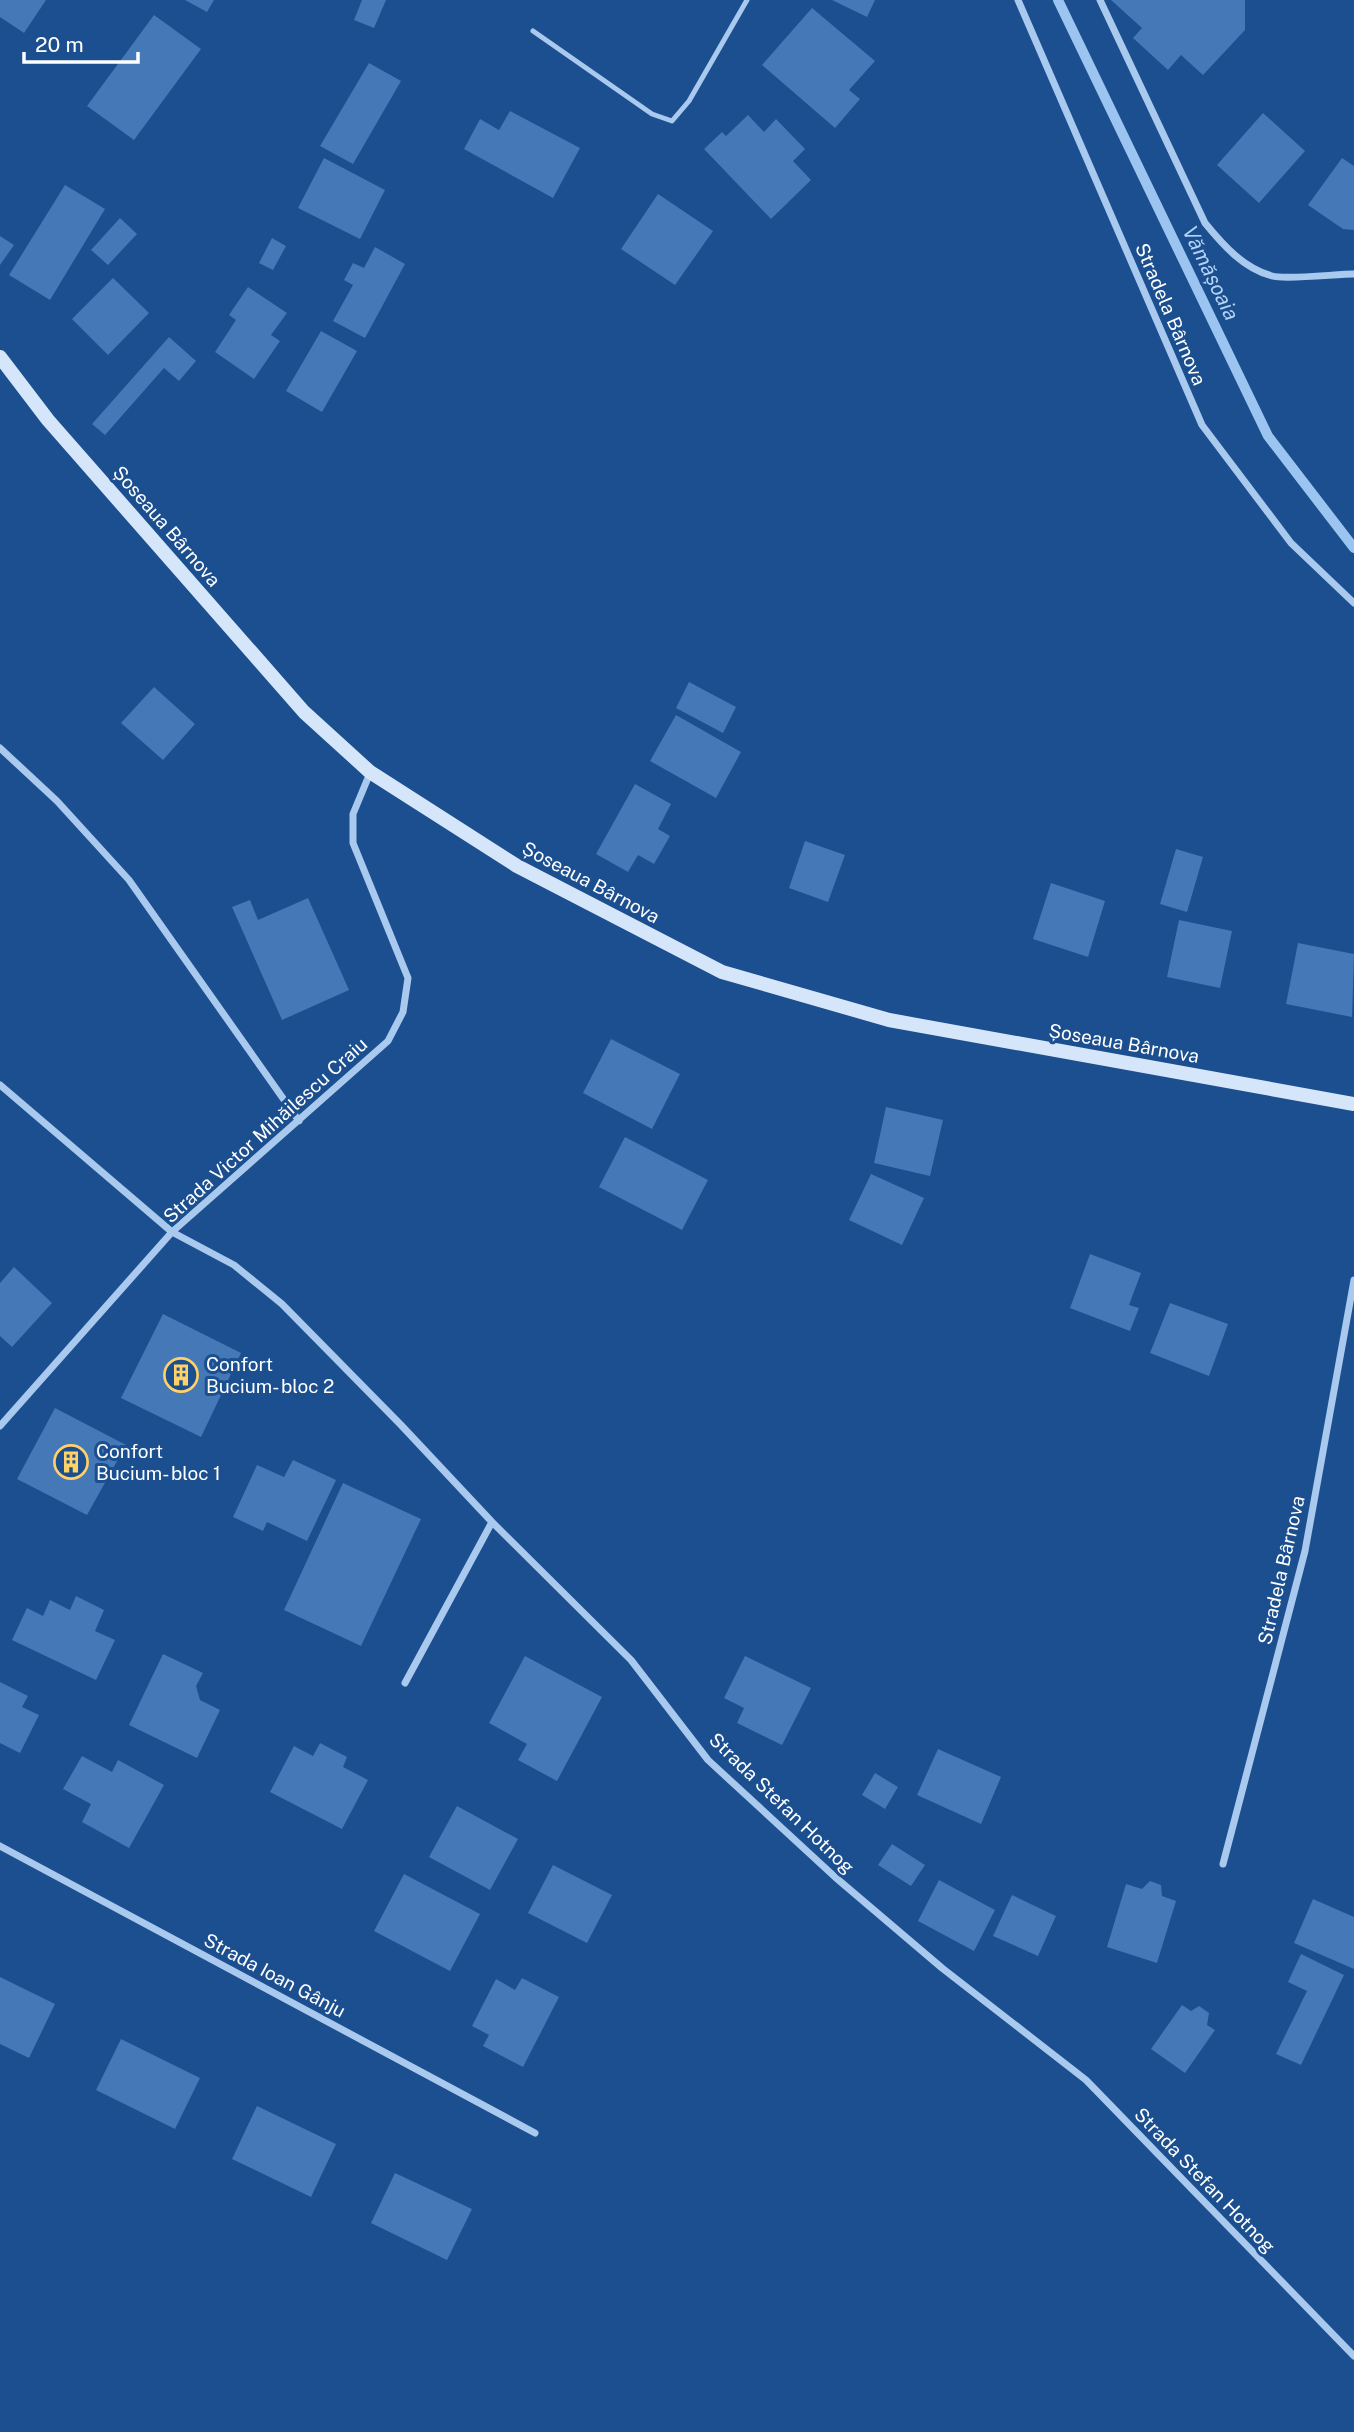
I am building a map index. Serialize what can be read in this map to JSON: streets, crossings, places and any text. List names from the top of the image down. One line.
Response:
{"streets":{"main road":["Șoseaua Bârnova"],"street":["Stradela Bârnova","Strada Victor Mihăilescu Craiu","Strada Stefan Hotnog","Strada Ioan Gânju"]},"crossings":[["Șoseaua Bârnova","Strada Victor Mihăilescu Craiu"],["Strada Victor Mihăilescu Craiu","Strada Stefan Hotnog"]],"water":["Vămășoaia"],"places":{"building":["Confort Bucium- bloc 2","Confort Bucium- bloc 1"]},"scale_bar":"20 m"}
